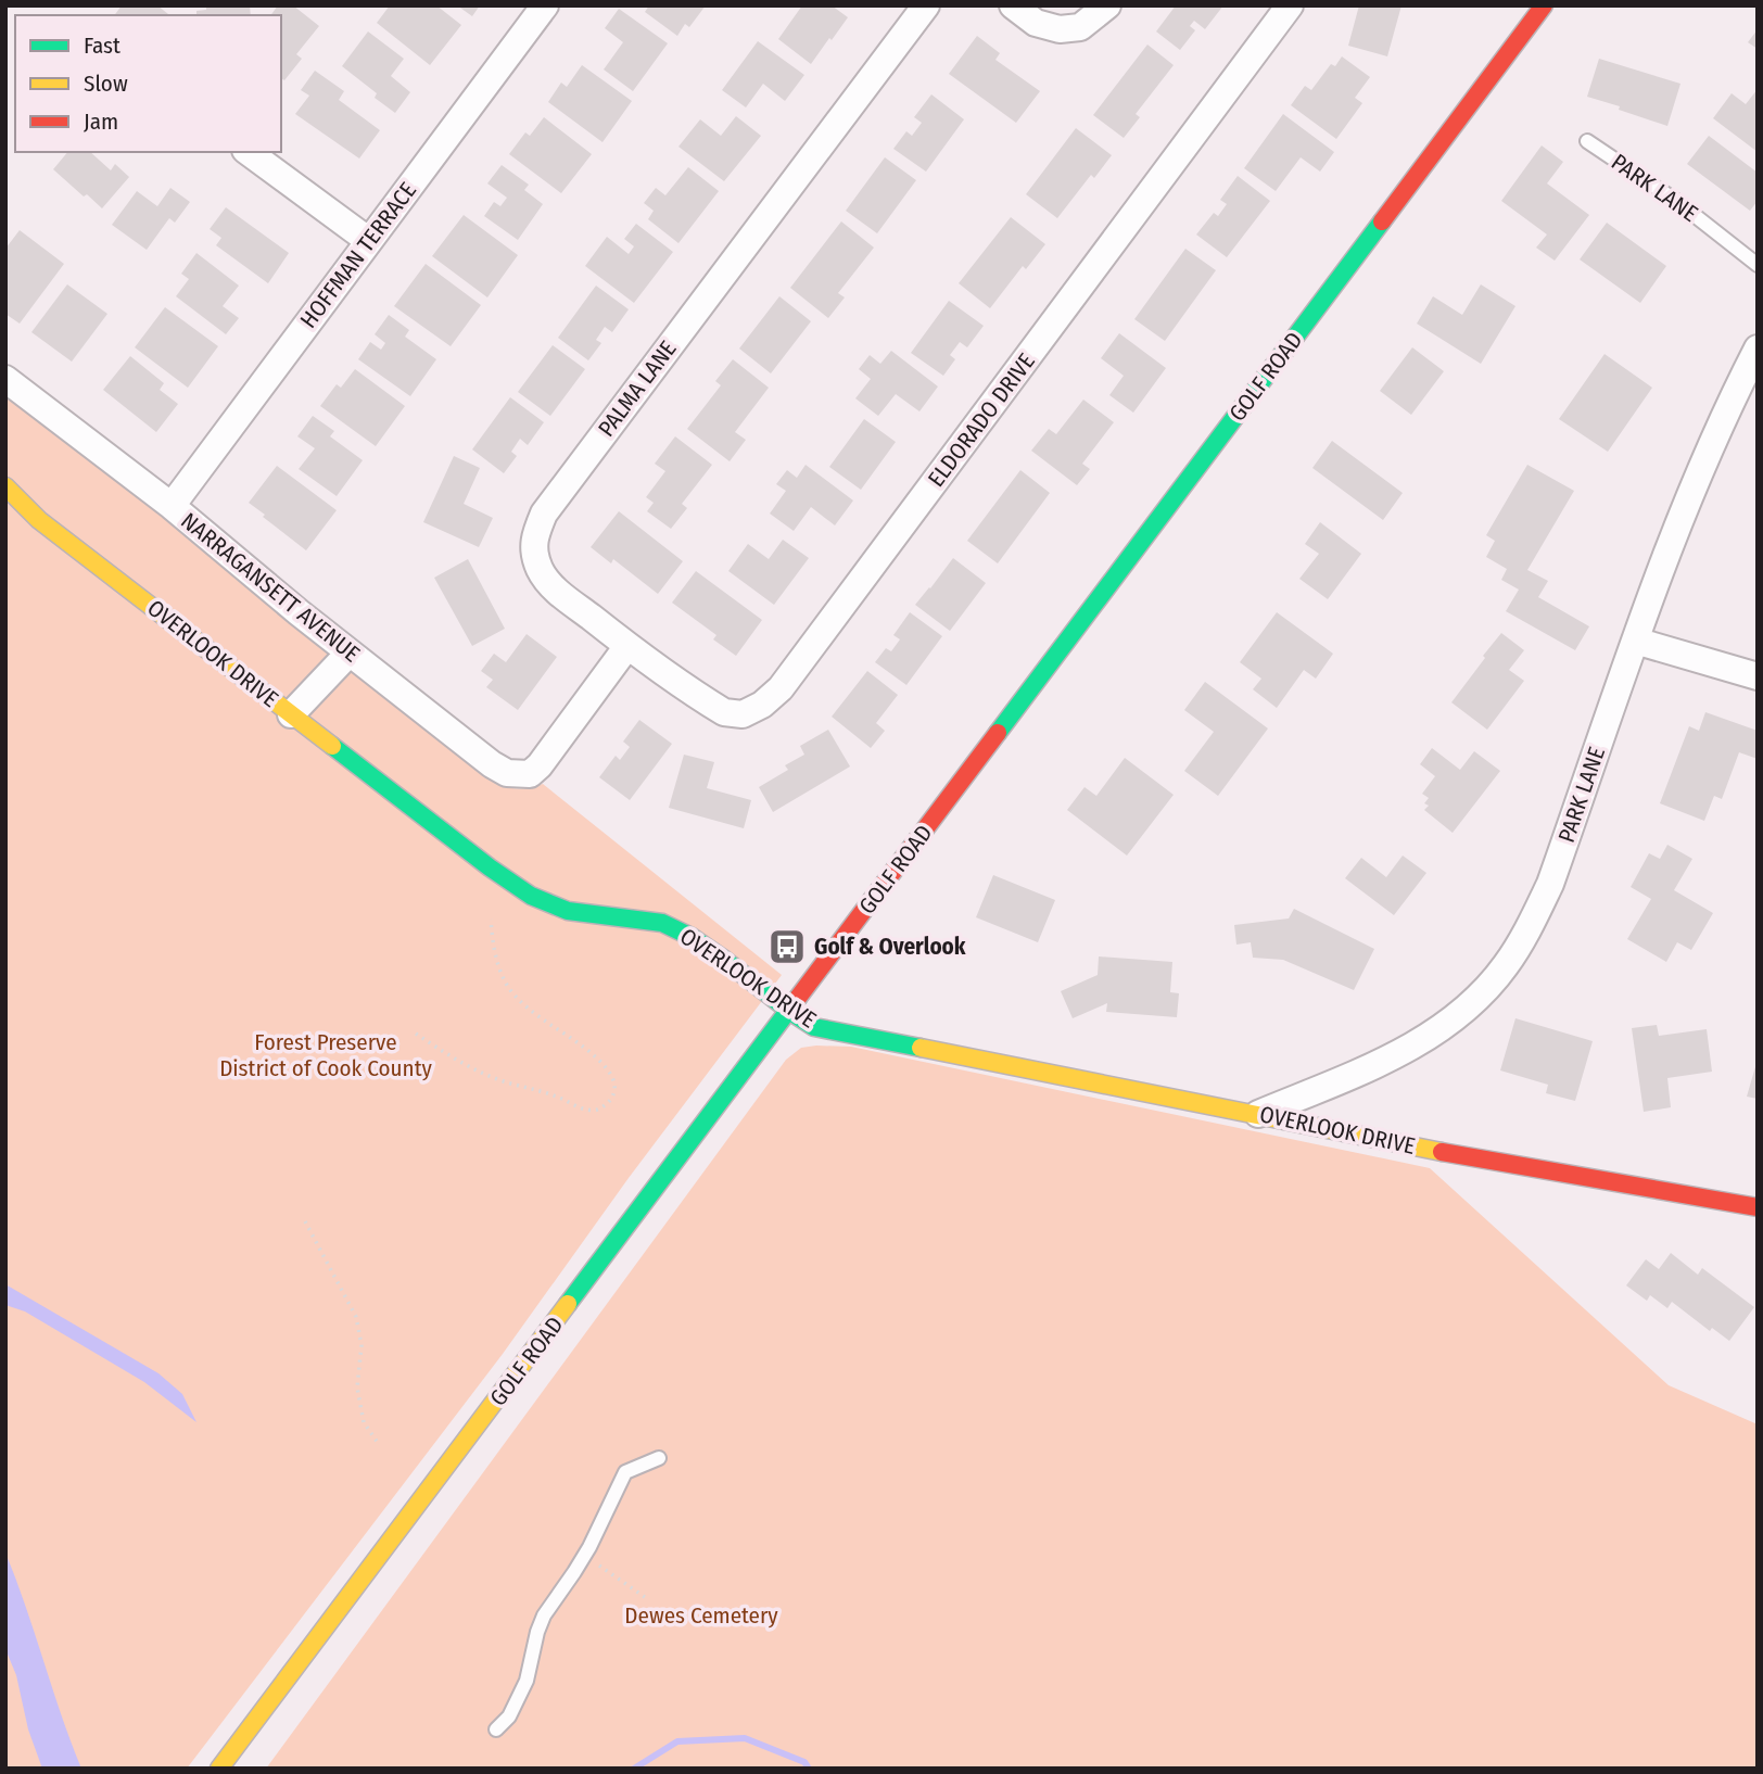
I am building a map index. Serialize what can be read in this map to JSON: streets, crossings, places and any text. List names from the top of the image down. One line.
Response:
{"streets":{"main road":["GOLF ROAD","OVERLOOK DRIVE"],"street":["PARK LANE","HOFFMAN TERRACE","PALMA LANE","ELDORADO DRIVE","NARRAGANSETT AVENUE"]},"crossings":[["PARK LANE","OVERLOOK DRIVE"],["HOFFMAN TERRACE","NARRAGANSETT AVENUE"],["GOLF ROAD","OVERLOOK DRIVE"],["PALMA LANE","ELDORADO DRIVE"],["PALMA LANE","NARRAGANSETT AVENUE"],["ELDORADO DRIVE","NARRAGANSETT AVENUE"]],"parks":["Forest Preserve District of Cook County","Dewes Cemetery"],"places":{"bus stop":["Golf & Overlook"]},"legend":["Fast","Slow","Jam"]}
